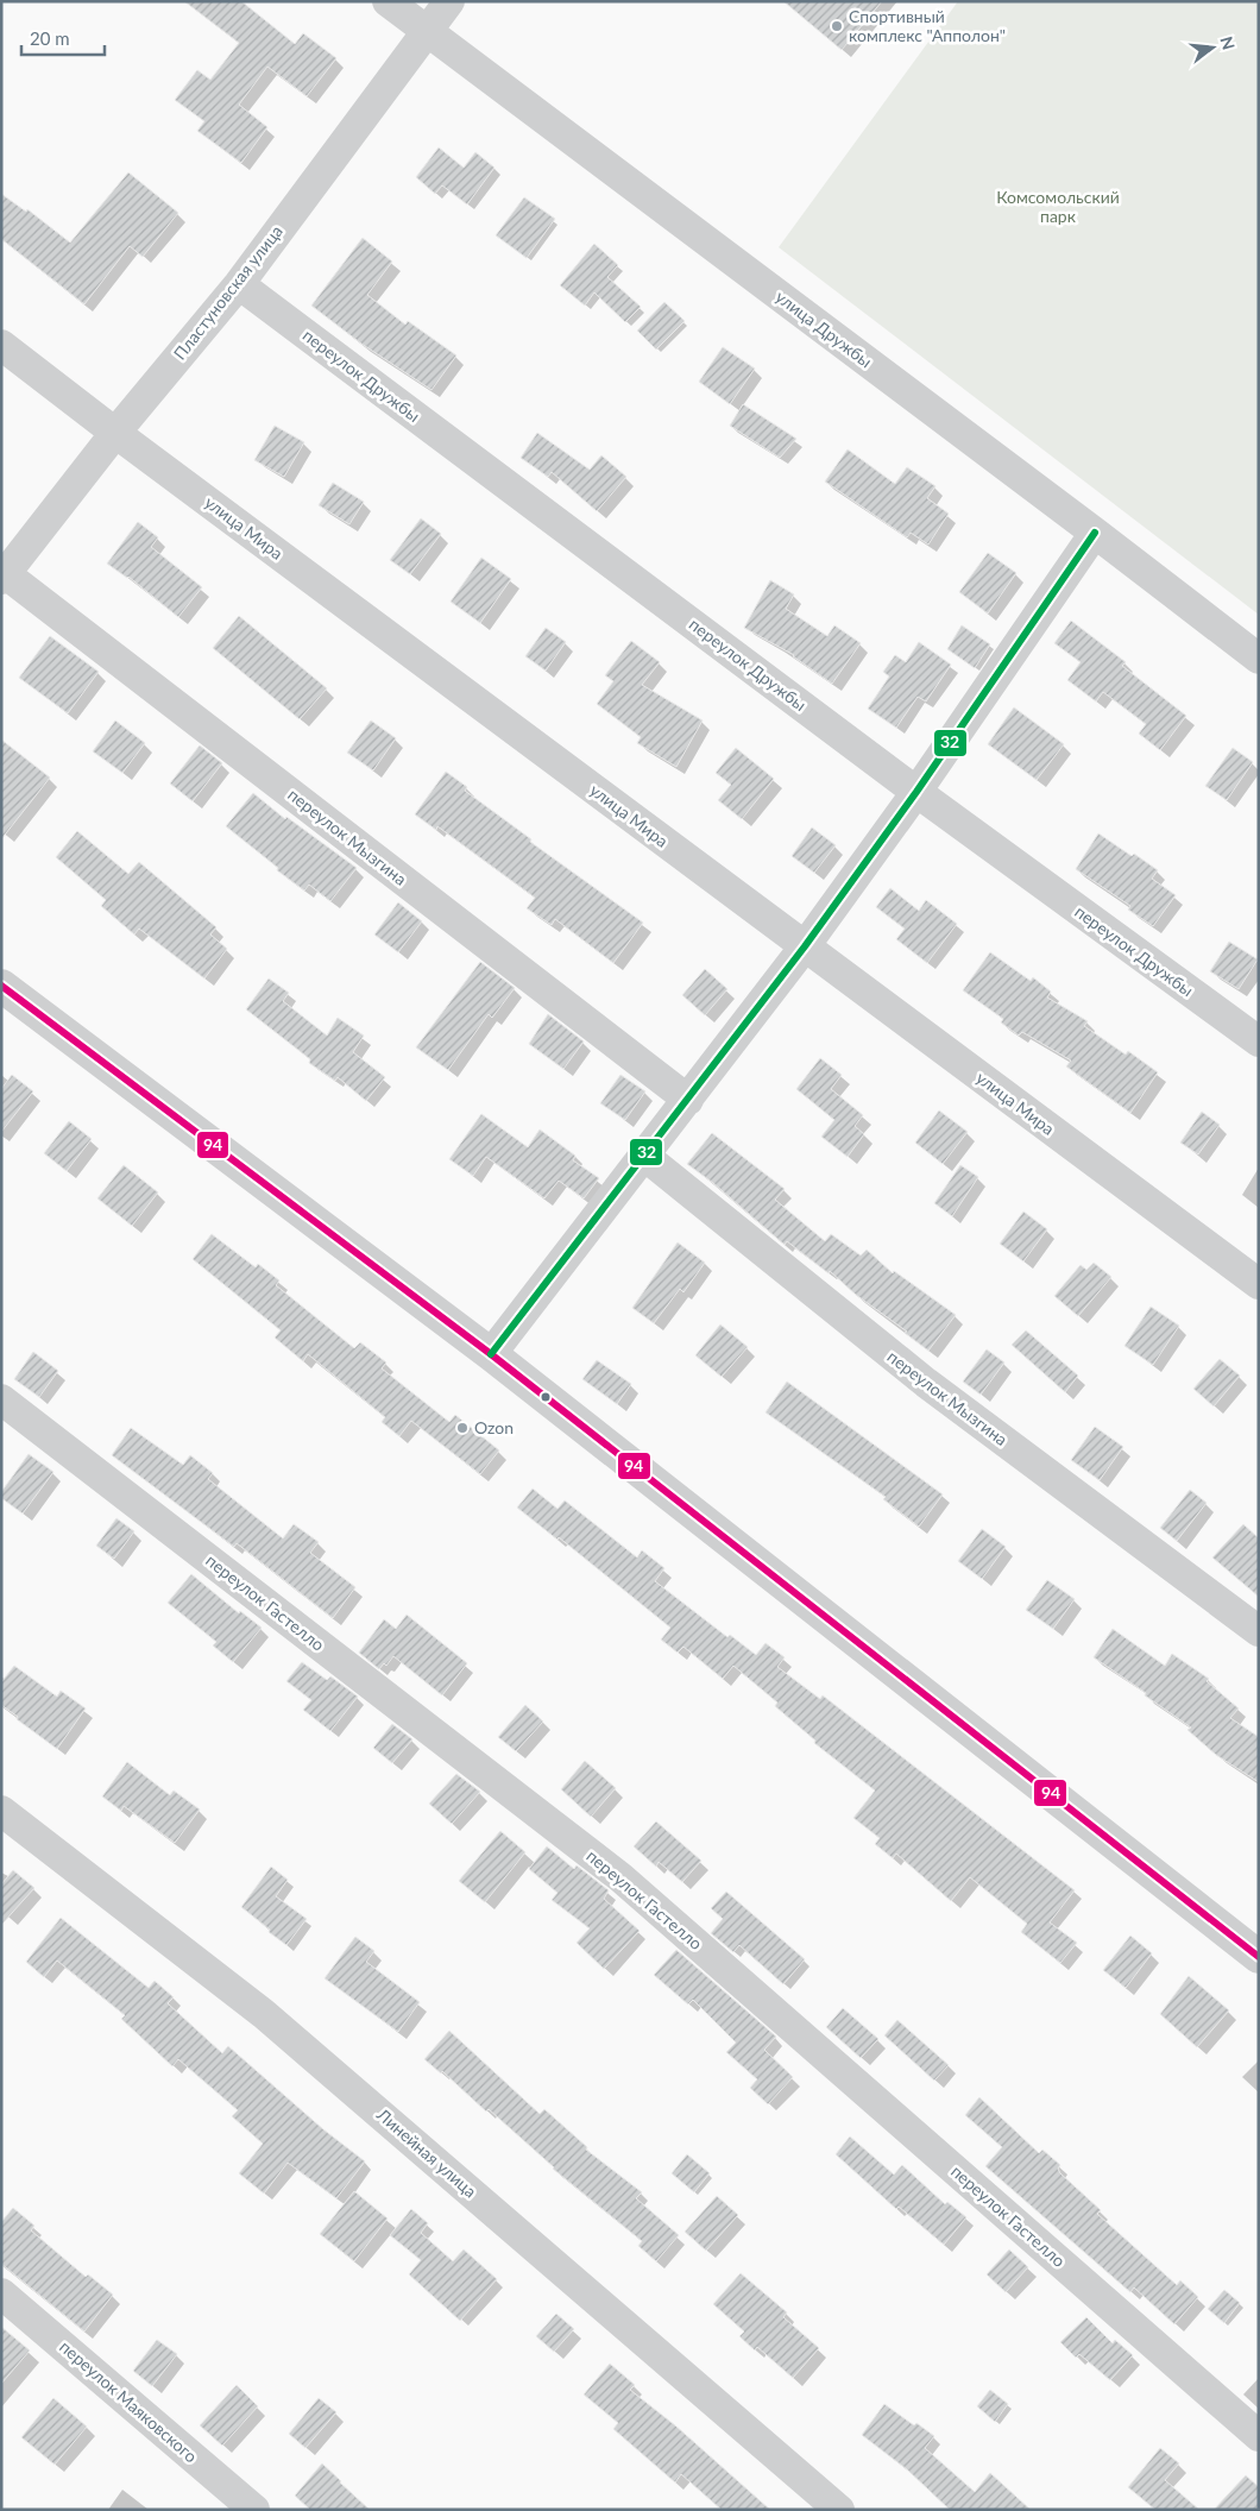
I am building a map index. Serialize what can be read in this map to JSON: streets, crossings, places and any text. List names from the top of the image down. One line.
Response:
{"streets":{"street":["Пластуновская улица","улица Дружбы","переулок Дружбы","улица Мира","переулок Мызгина","переулок Гастелло","Линейная улица","переулок Маяковского"]},"crossings":[["Пластуновская улица","улица Дружбы"],["Пластуновская улица","переулок Дружбы"],["Пластуновская улица","улица Мира"],["Пластуновская улица","переулок Мызгина"]],"parks":["Комсомольский парк"],"places":["Спортивный комплекс \"Апполон\"","Ozon"],"lines":["transit line 32","transit line 94"],"scale_bar":"20 m","north":"right"}
